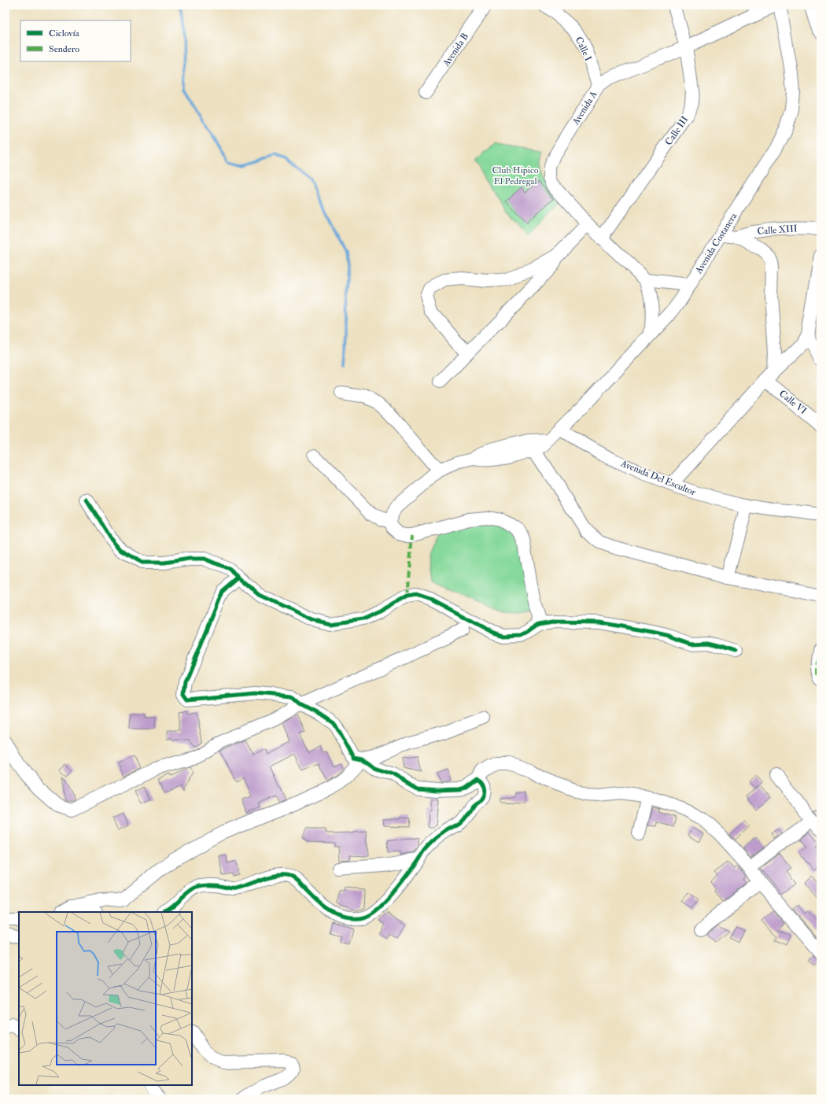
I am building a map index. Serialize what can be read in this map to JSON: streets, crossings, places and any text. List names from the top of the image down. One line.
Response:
{"streets":{"street":["Calle I","Avenida B","Avenida A","Calle III","Calle XIII","Avenida Costanera","Calle VI","Avenida Del Escultor"]},"crossings":[["Calle I","Avenida A"],["Avenida A","Calle III"],["Avenida A","Avenida Costanera"],["Avenida Costanera","Avenida Del Escultor"]],"parks":["Club Hipico El Pedregal"],"legend":["Ciclovía","Sendero"]}
